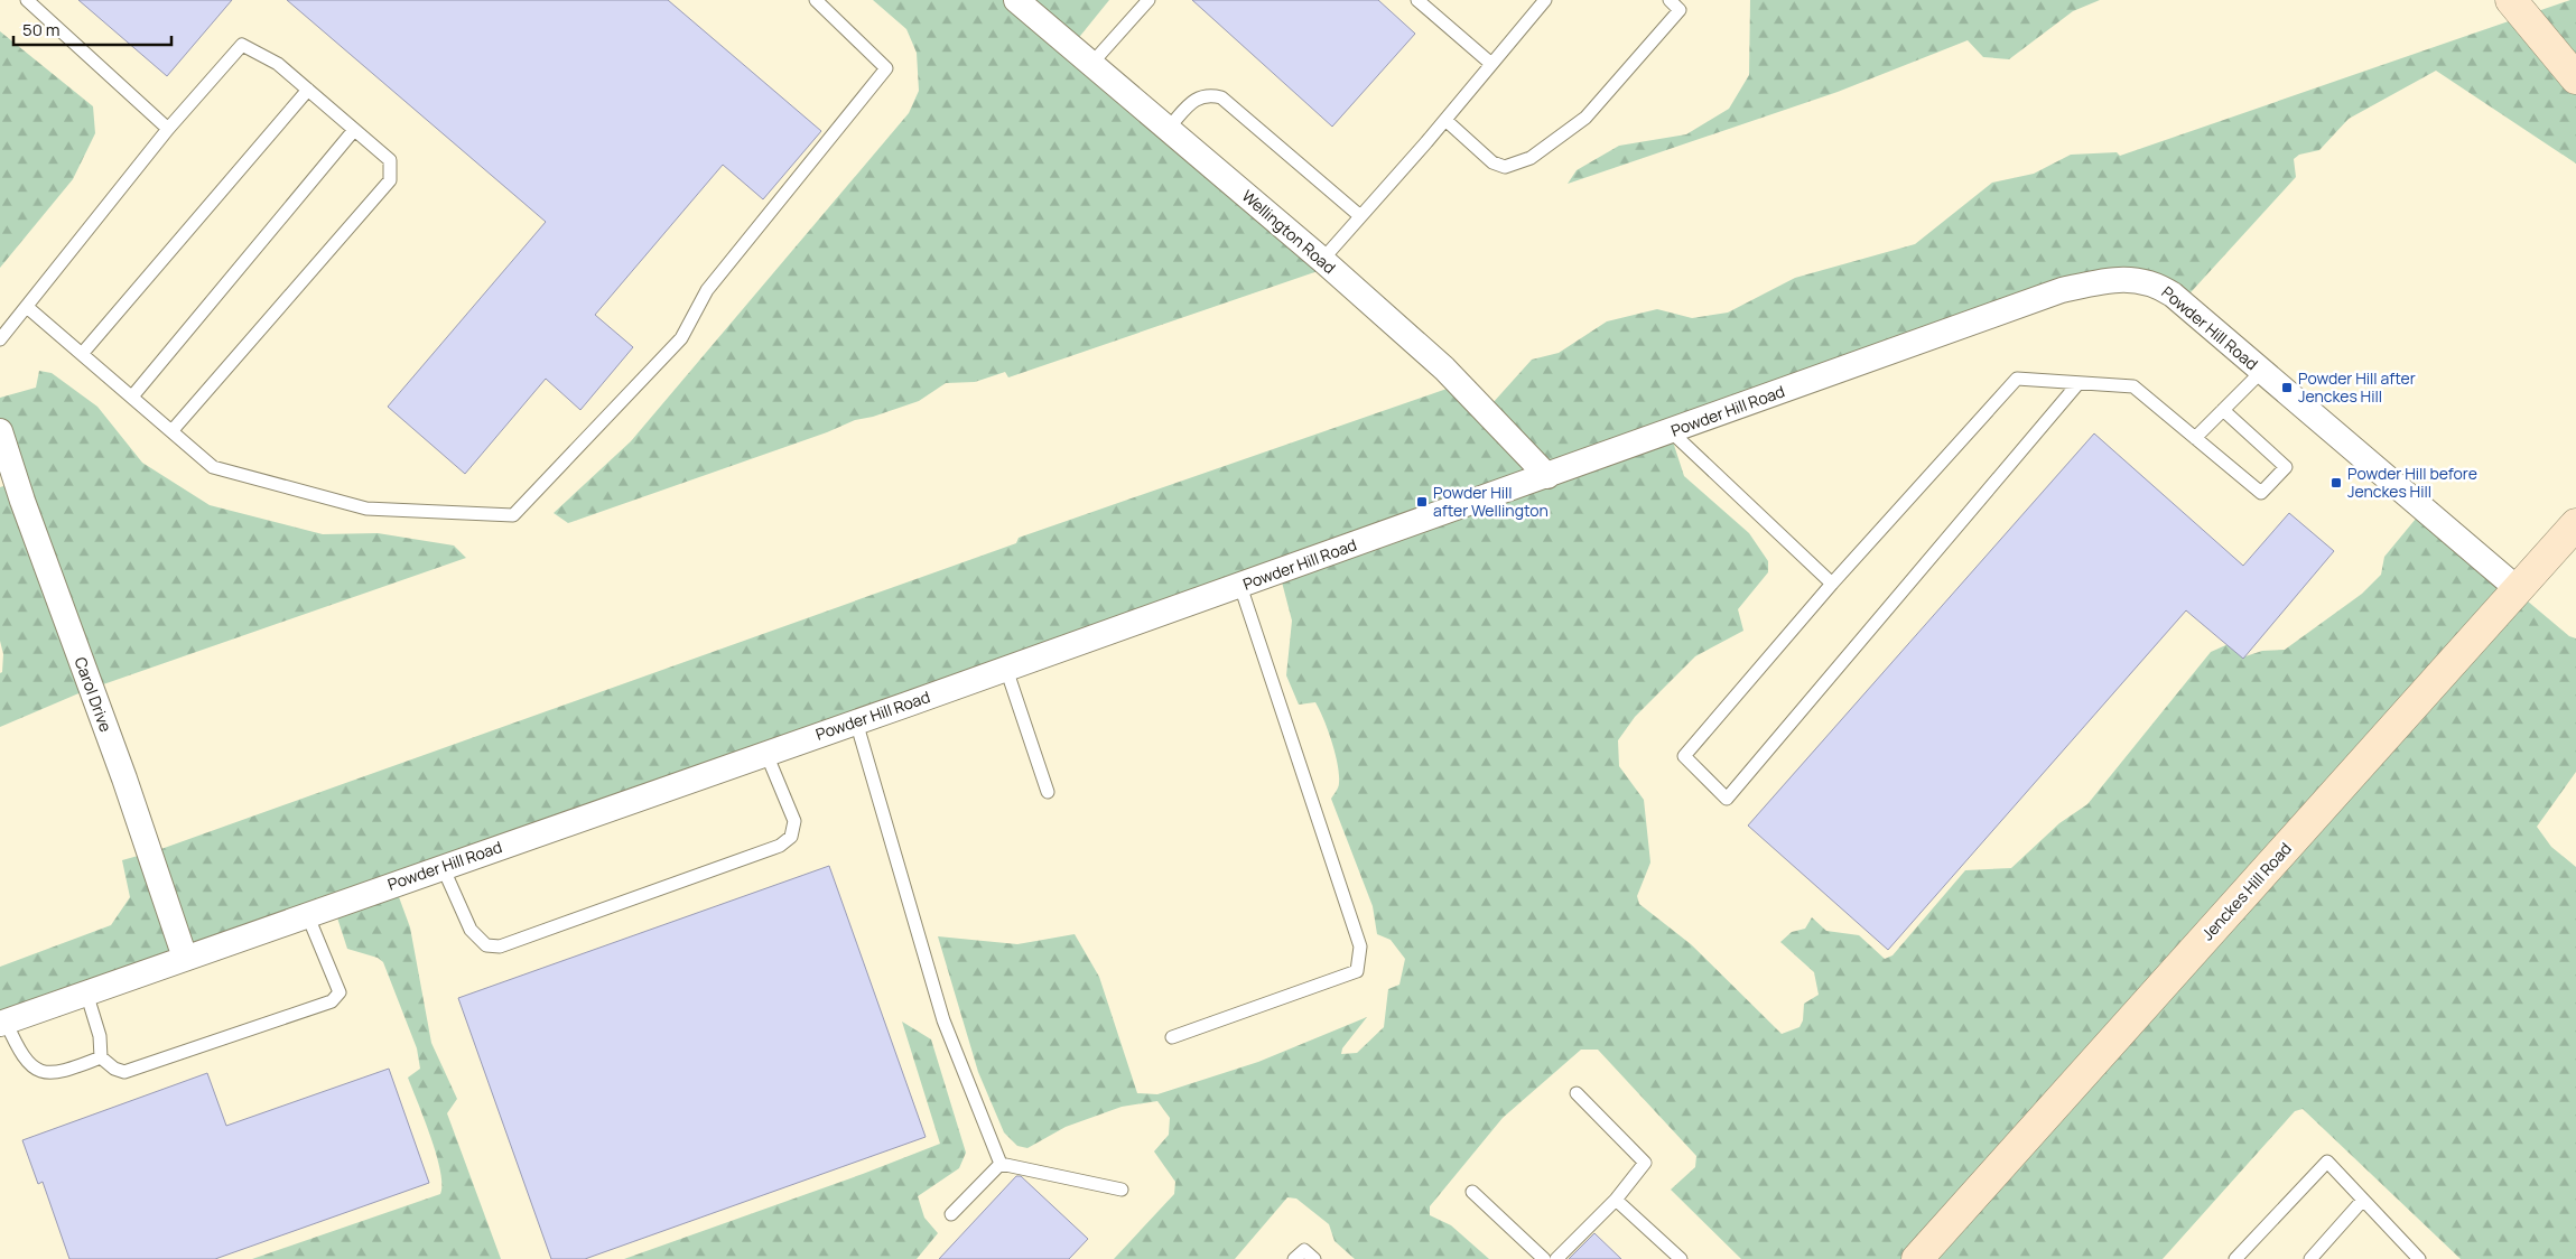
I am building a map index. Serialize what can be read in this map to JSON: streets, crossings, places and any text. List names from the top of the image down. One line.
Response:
{"streets":{"main road":["Jenckes Hill Road"],"street":["Wellington Road","Powder Hill Road","Carol Drive"]},"crossings":[["Wellington Road","Powder Hill Road"],["Powder Hill Road","Carol Drive"],["Powder Hill Road","Jenckes Hill Road"]],"places":{"transit":["Powder Hill after Jenckes Hill","Powder Hill before Jenckes Hill","Powder Hill after Wellington"]},"scale_bar":"50 m"}
